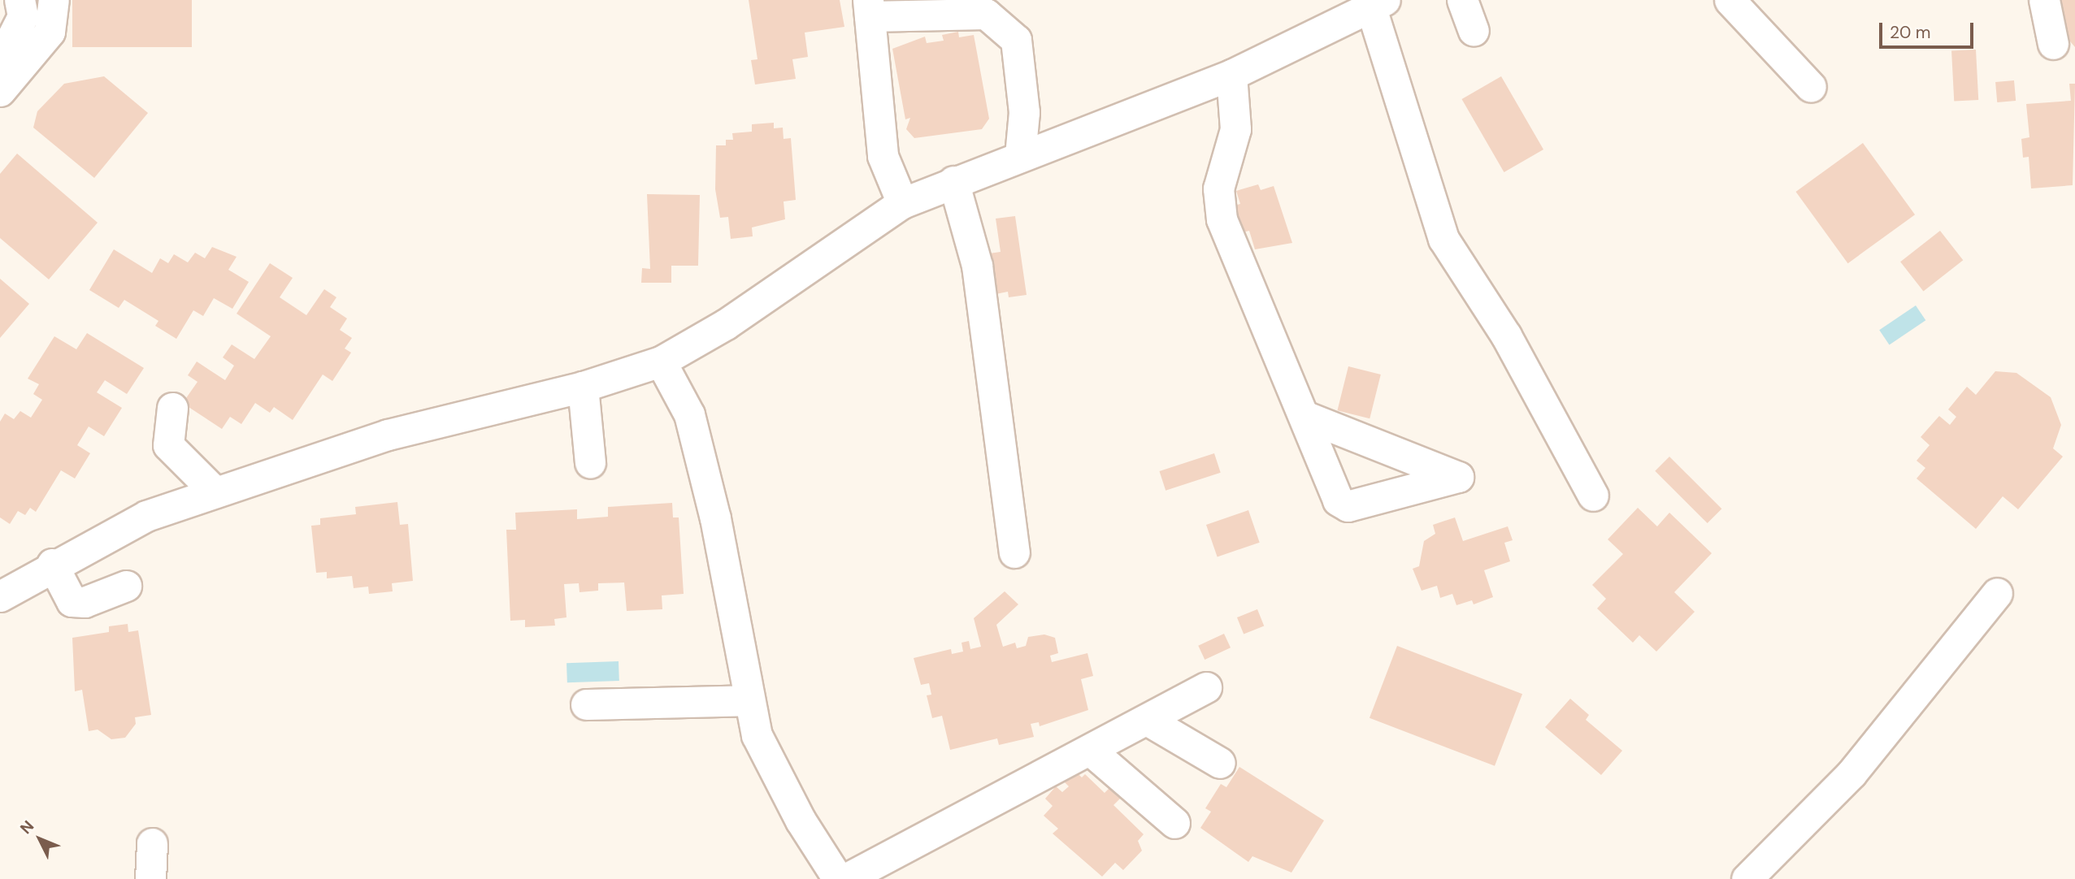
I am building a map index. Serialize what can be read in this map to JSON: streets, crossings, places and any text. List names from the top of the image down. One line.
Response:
{"scale_bar":"20 m","north":"top left"}
